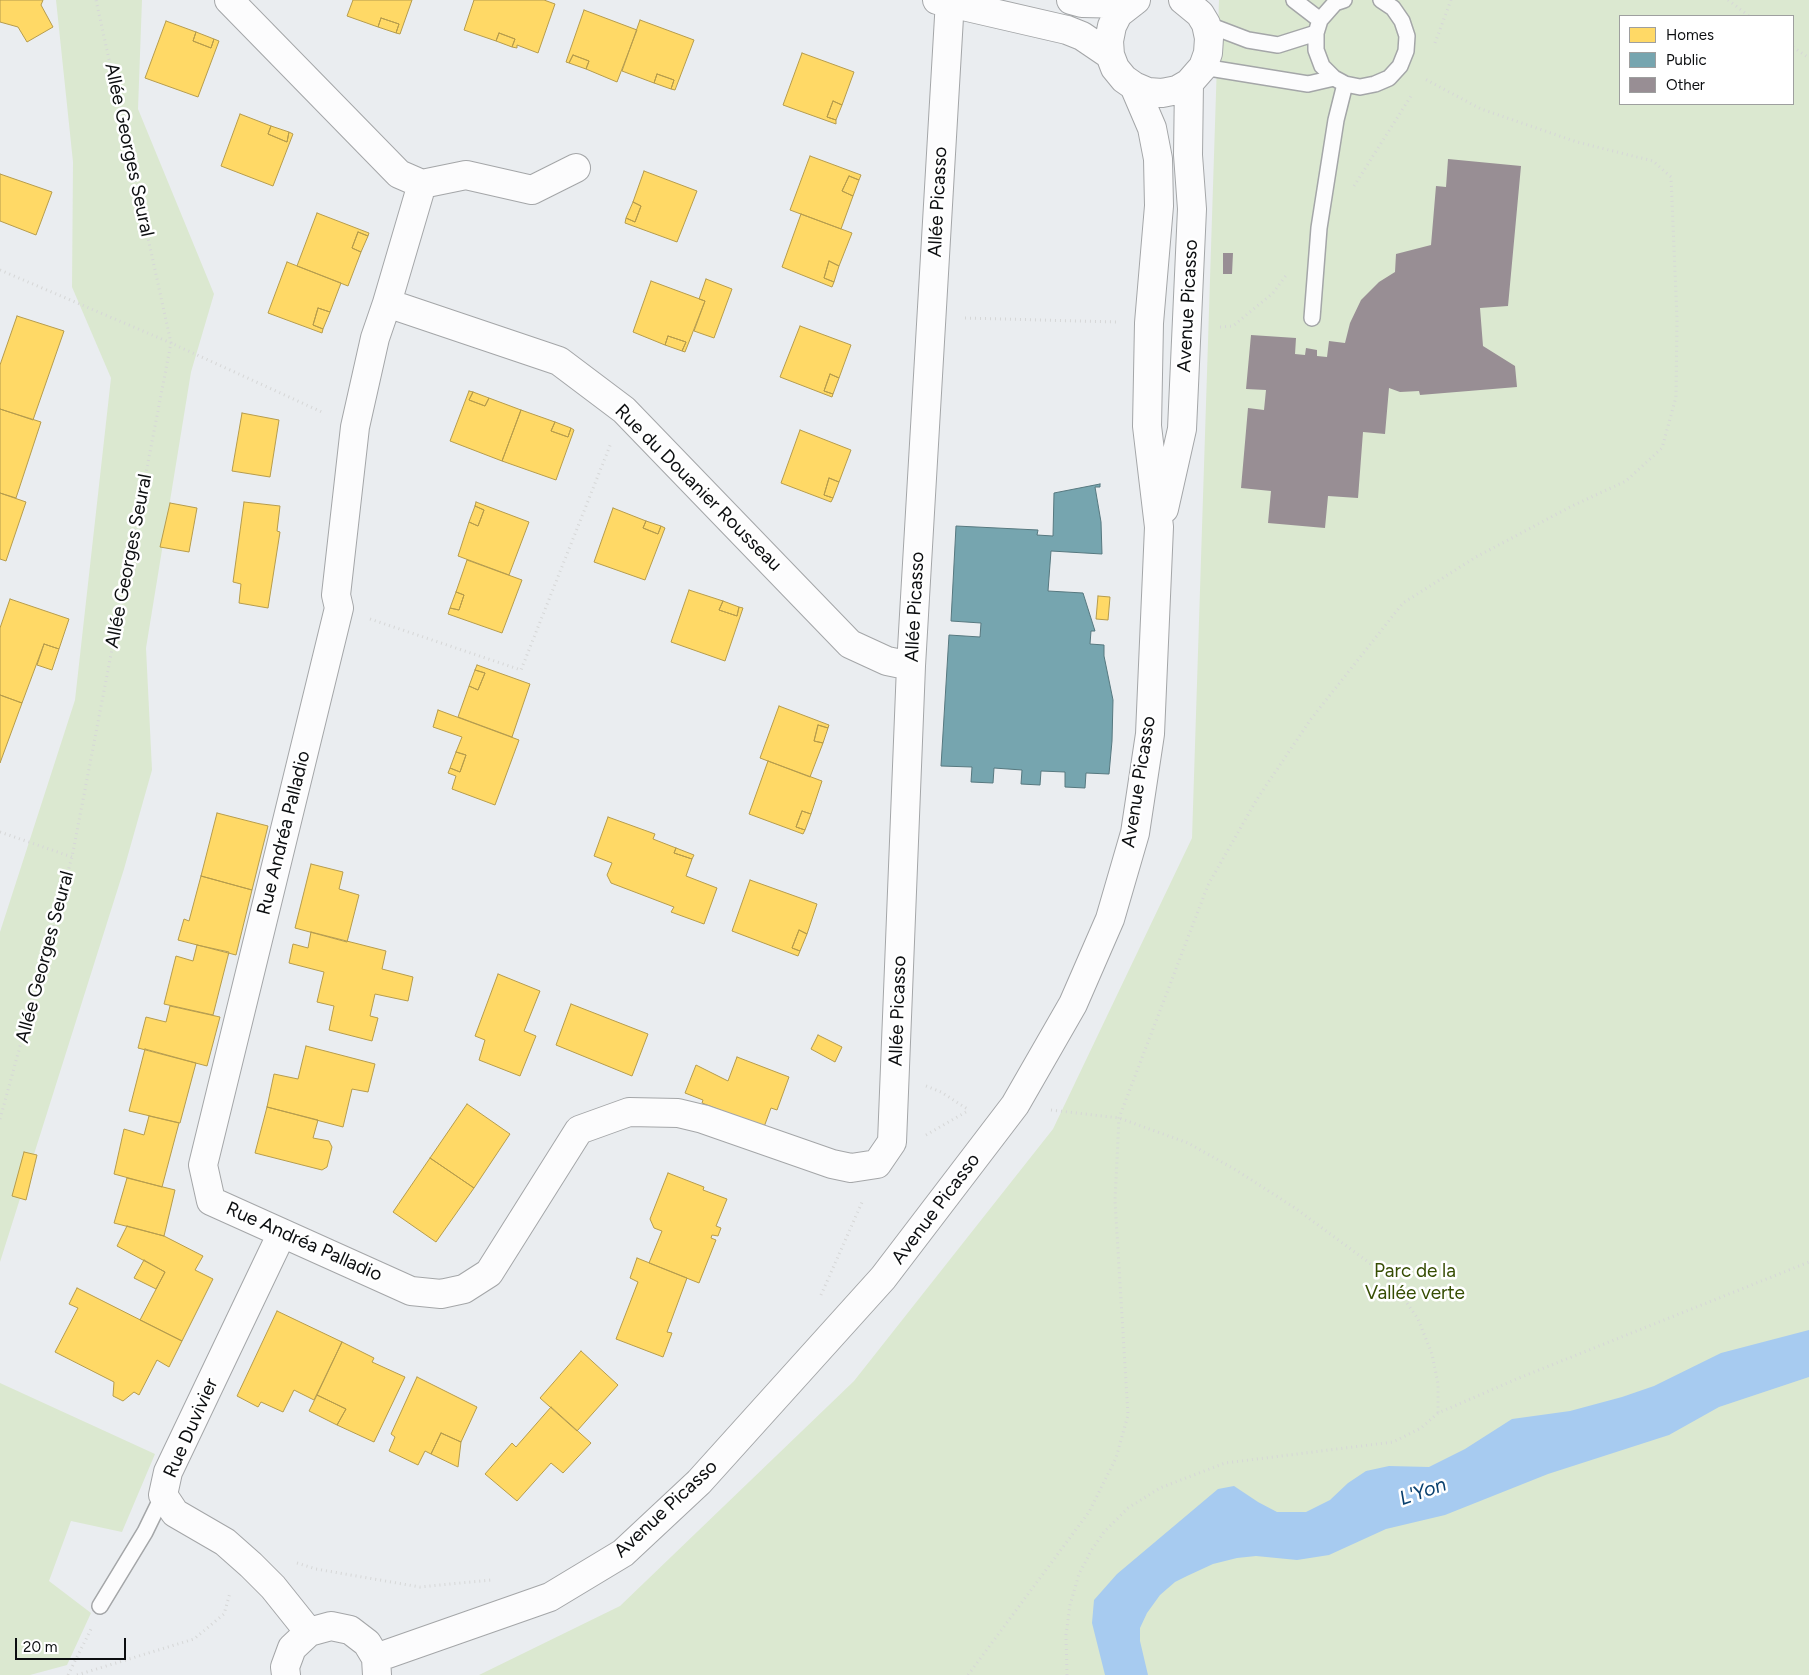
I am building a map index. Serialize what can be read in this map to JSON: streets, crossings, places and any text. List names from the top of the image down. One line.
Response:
{"streets":{"street":["Allée Picasso","Avenue Picasso","Rue du Douanier Rousseau","Rue Andréa Palladio","Rue Duvivier"],"path":["Allée Georges Seural"]},"crossings":[["Allée Picasso","Rue du Douanier Rousseau"],["Rue Andréa Palladio","Rue Duvivier"]],"water":["L'Yon"],"parks":["Parc de la Vallée verte"],"legend":["Homes","Public","Other"],"scale_bar":"20 m"}
